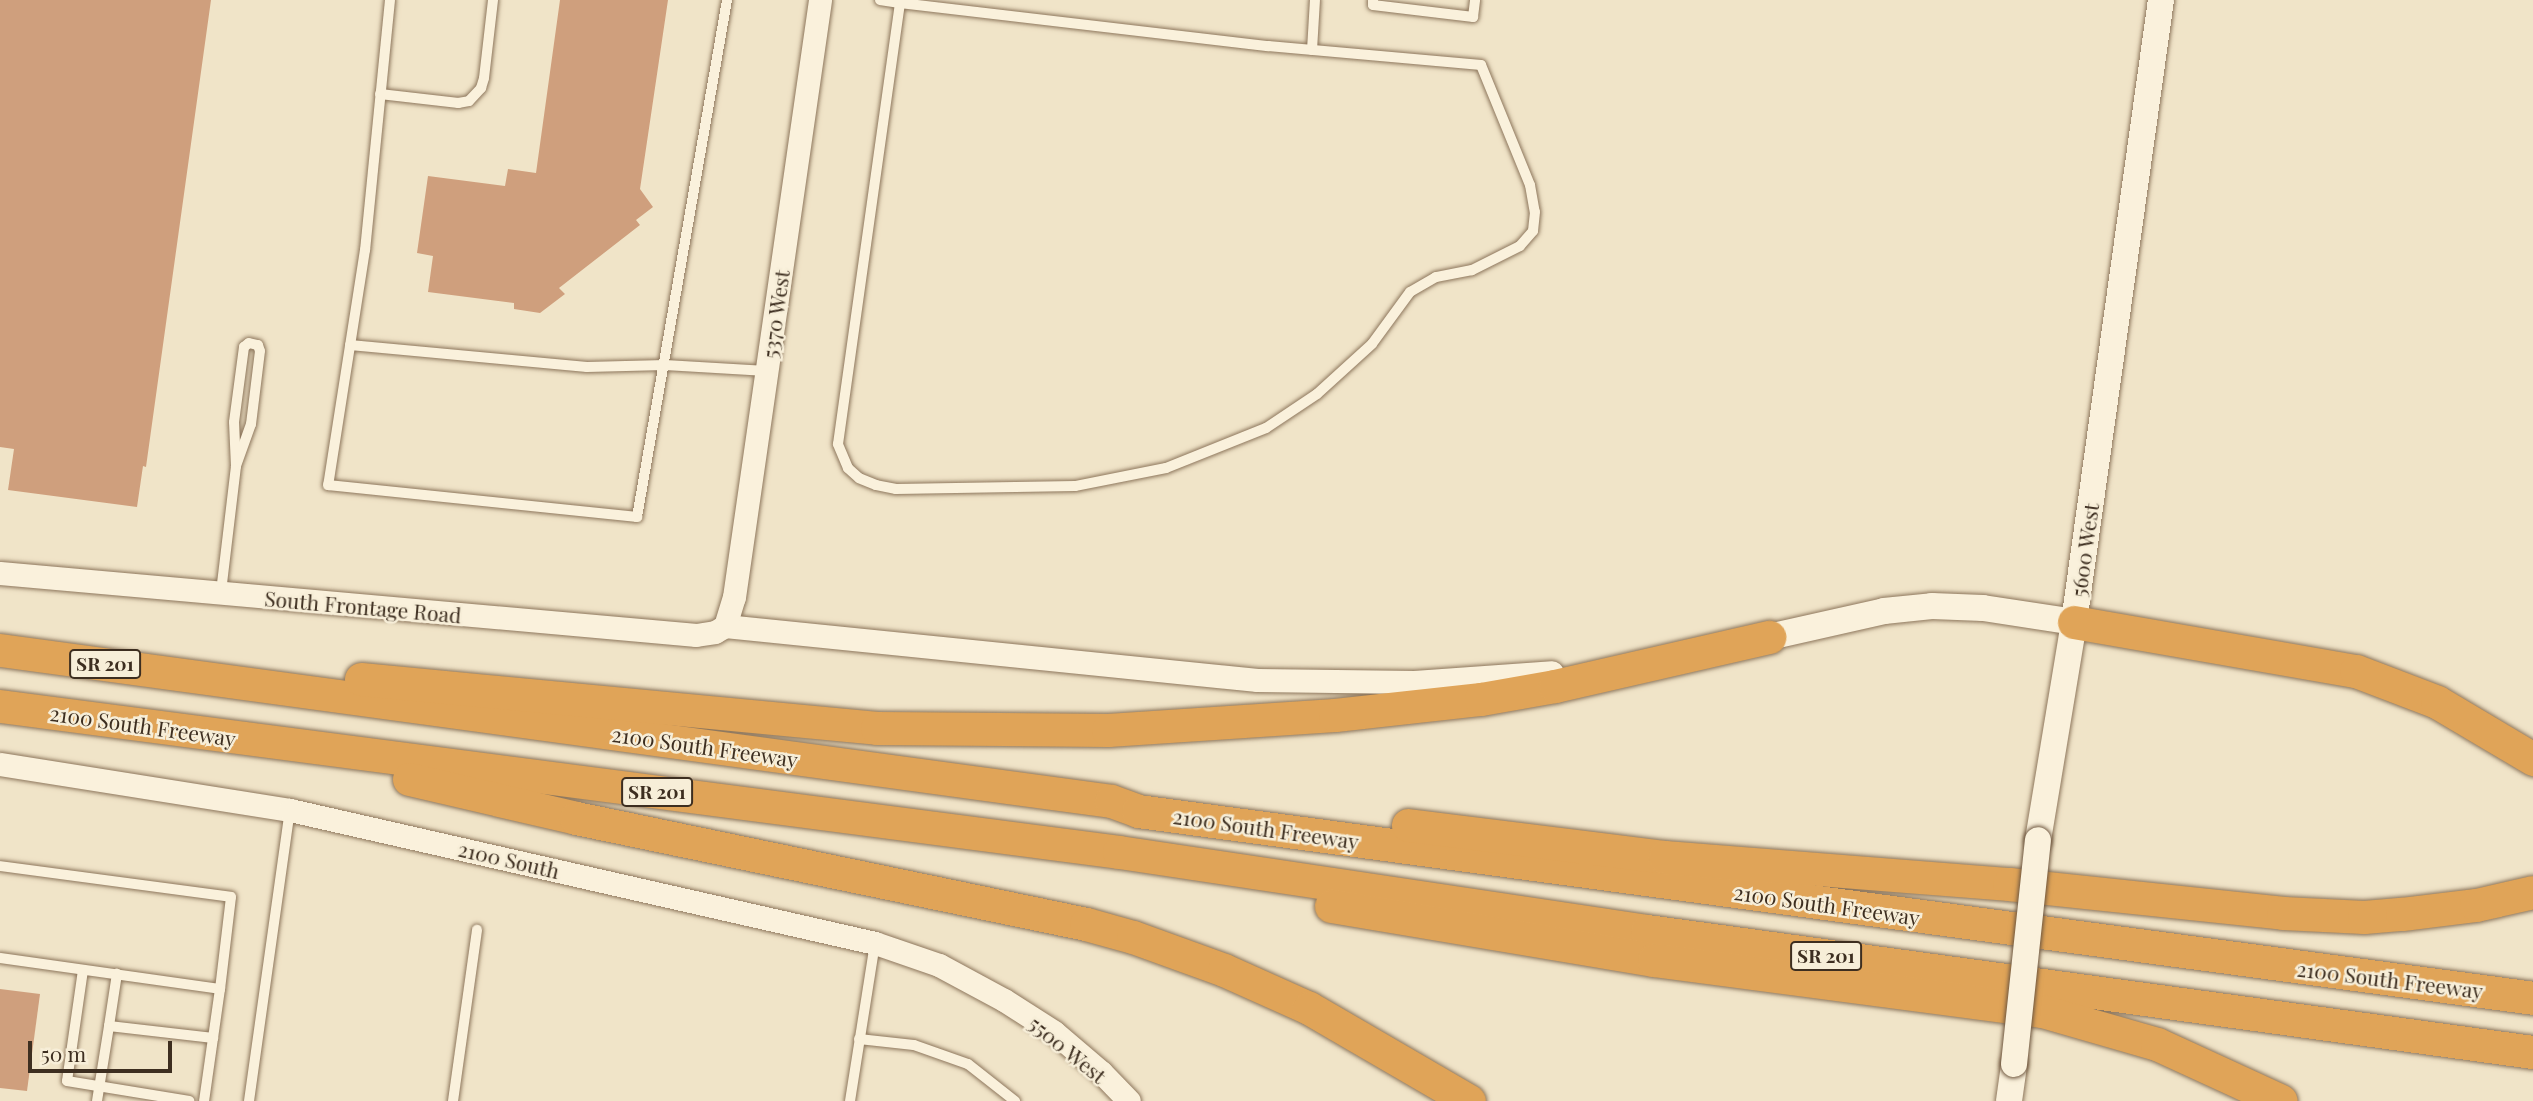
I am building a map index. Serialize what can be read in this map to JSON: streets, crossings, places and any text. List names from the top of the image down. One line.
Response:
{"streets":{"highway":["SR 201","2100 South Freeway"],"main road":["5600 West"],"street":["5370 West","South Frontage Road","2100 South","5500 West"]},"crossings":[["5370 West","South Frontage Road"],["2100 South","5500 West"]],"scale_bar":"50 m"}
